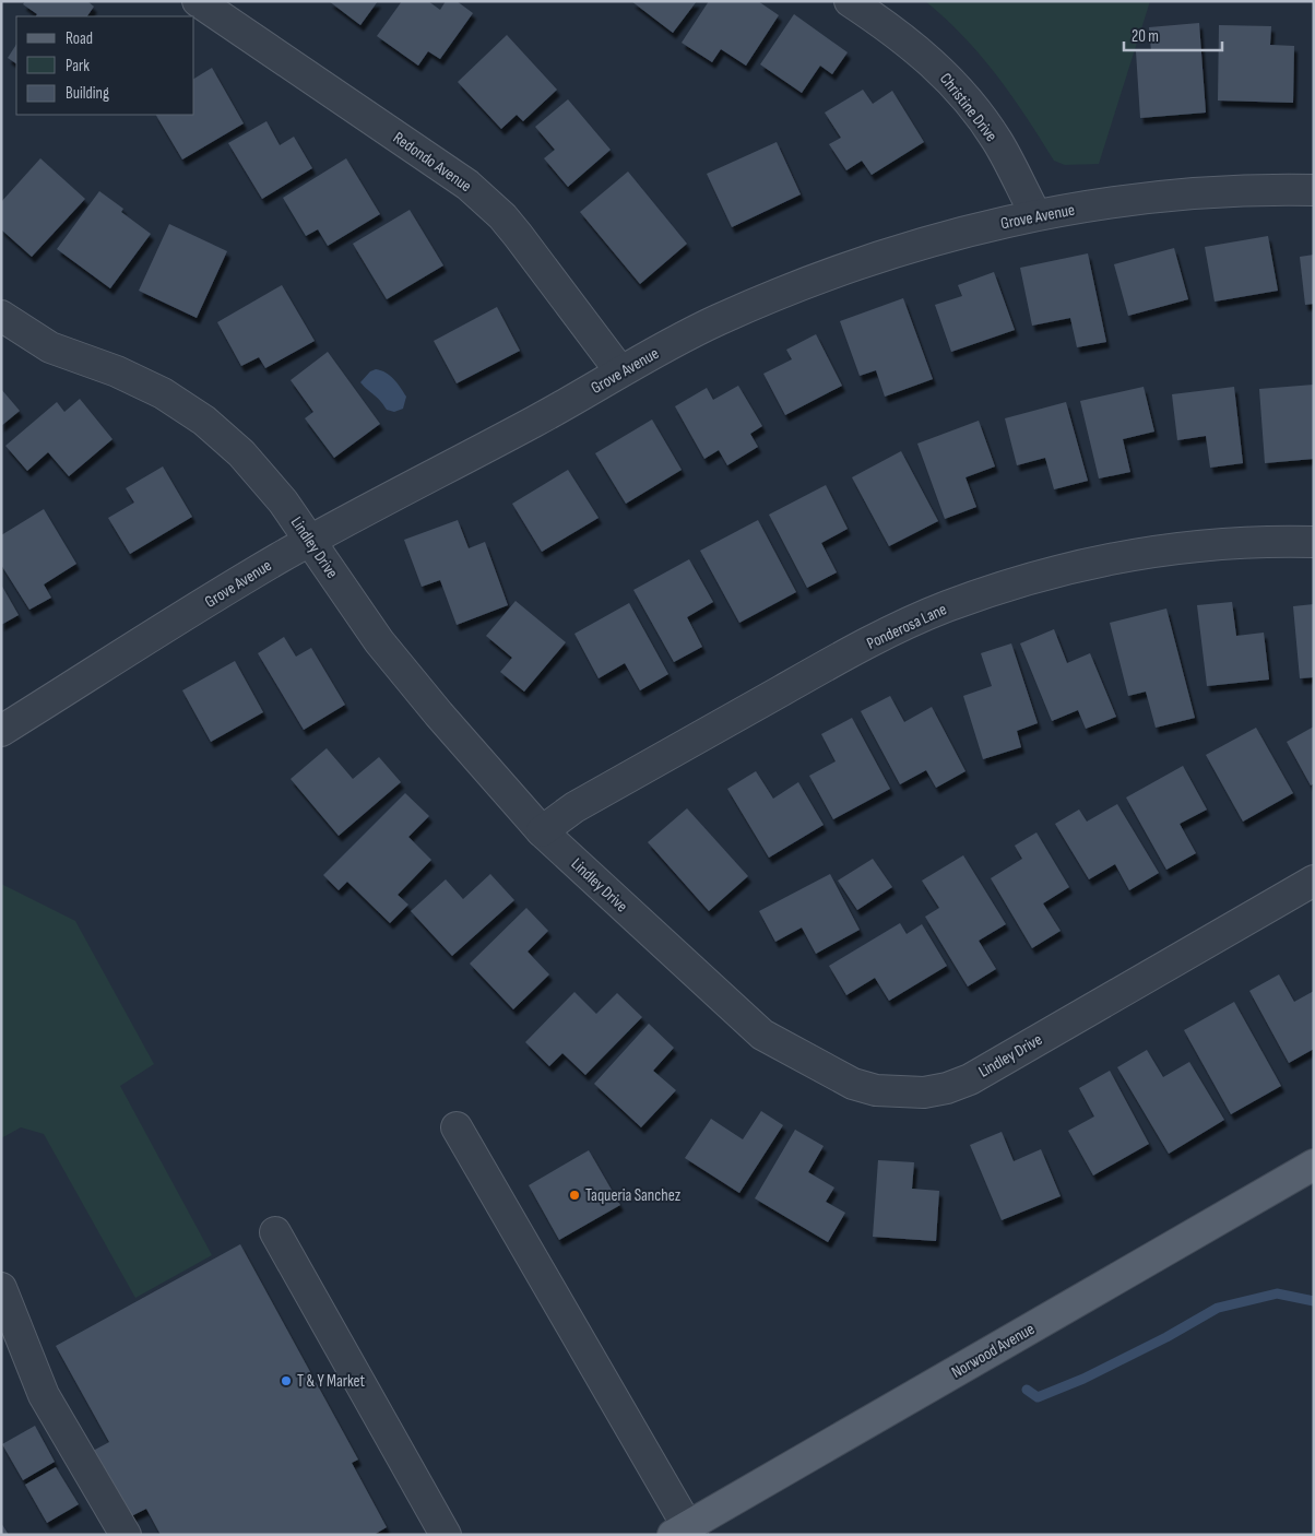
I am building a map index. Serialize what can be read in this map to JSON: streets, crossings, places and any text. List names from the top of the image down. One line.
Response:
{"streets":{"main road":["Norwood Avenue"],"street":["Christine Drive","Redondo Avenue","Grove Avenue","Lindley Drive","Ponderosa Lane"]},"crossings":[["Christine Drive","Grove Avenue"],["Redondo Avenue","Grove Avenue"],["Grove Avenue","Lindley Drive"],["Lindley Drive","Ponderosa Lane"]],"places":["Taqueria Sanchez","T & Y Market"],"legend":["Road","Park","Building"],"scale_bar":"20 m"}
